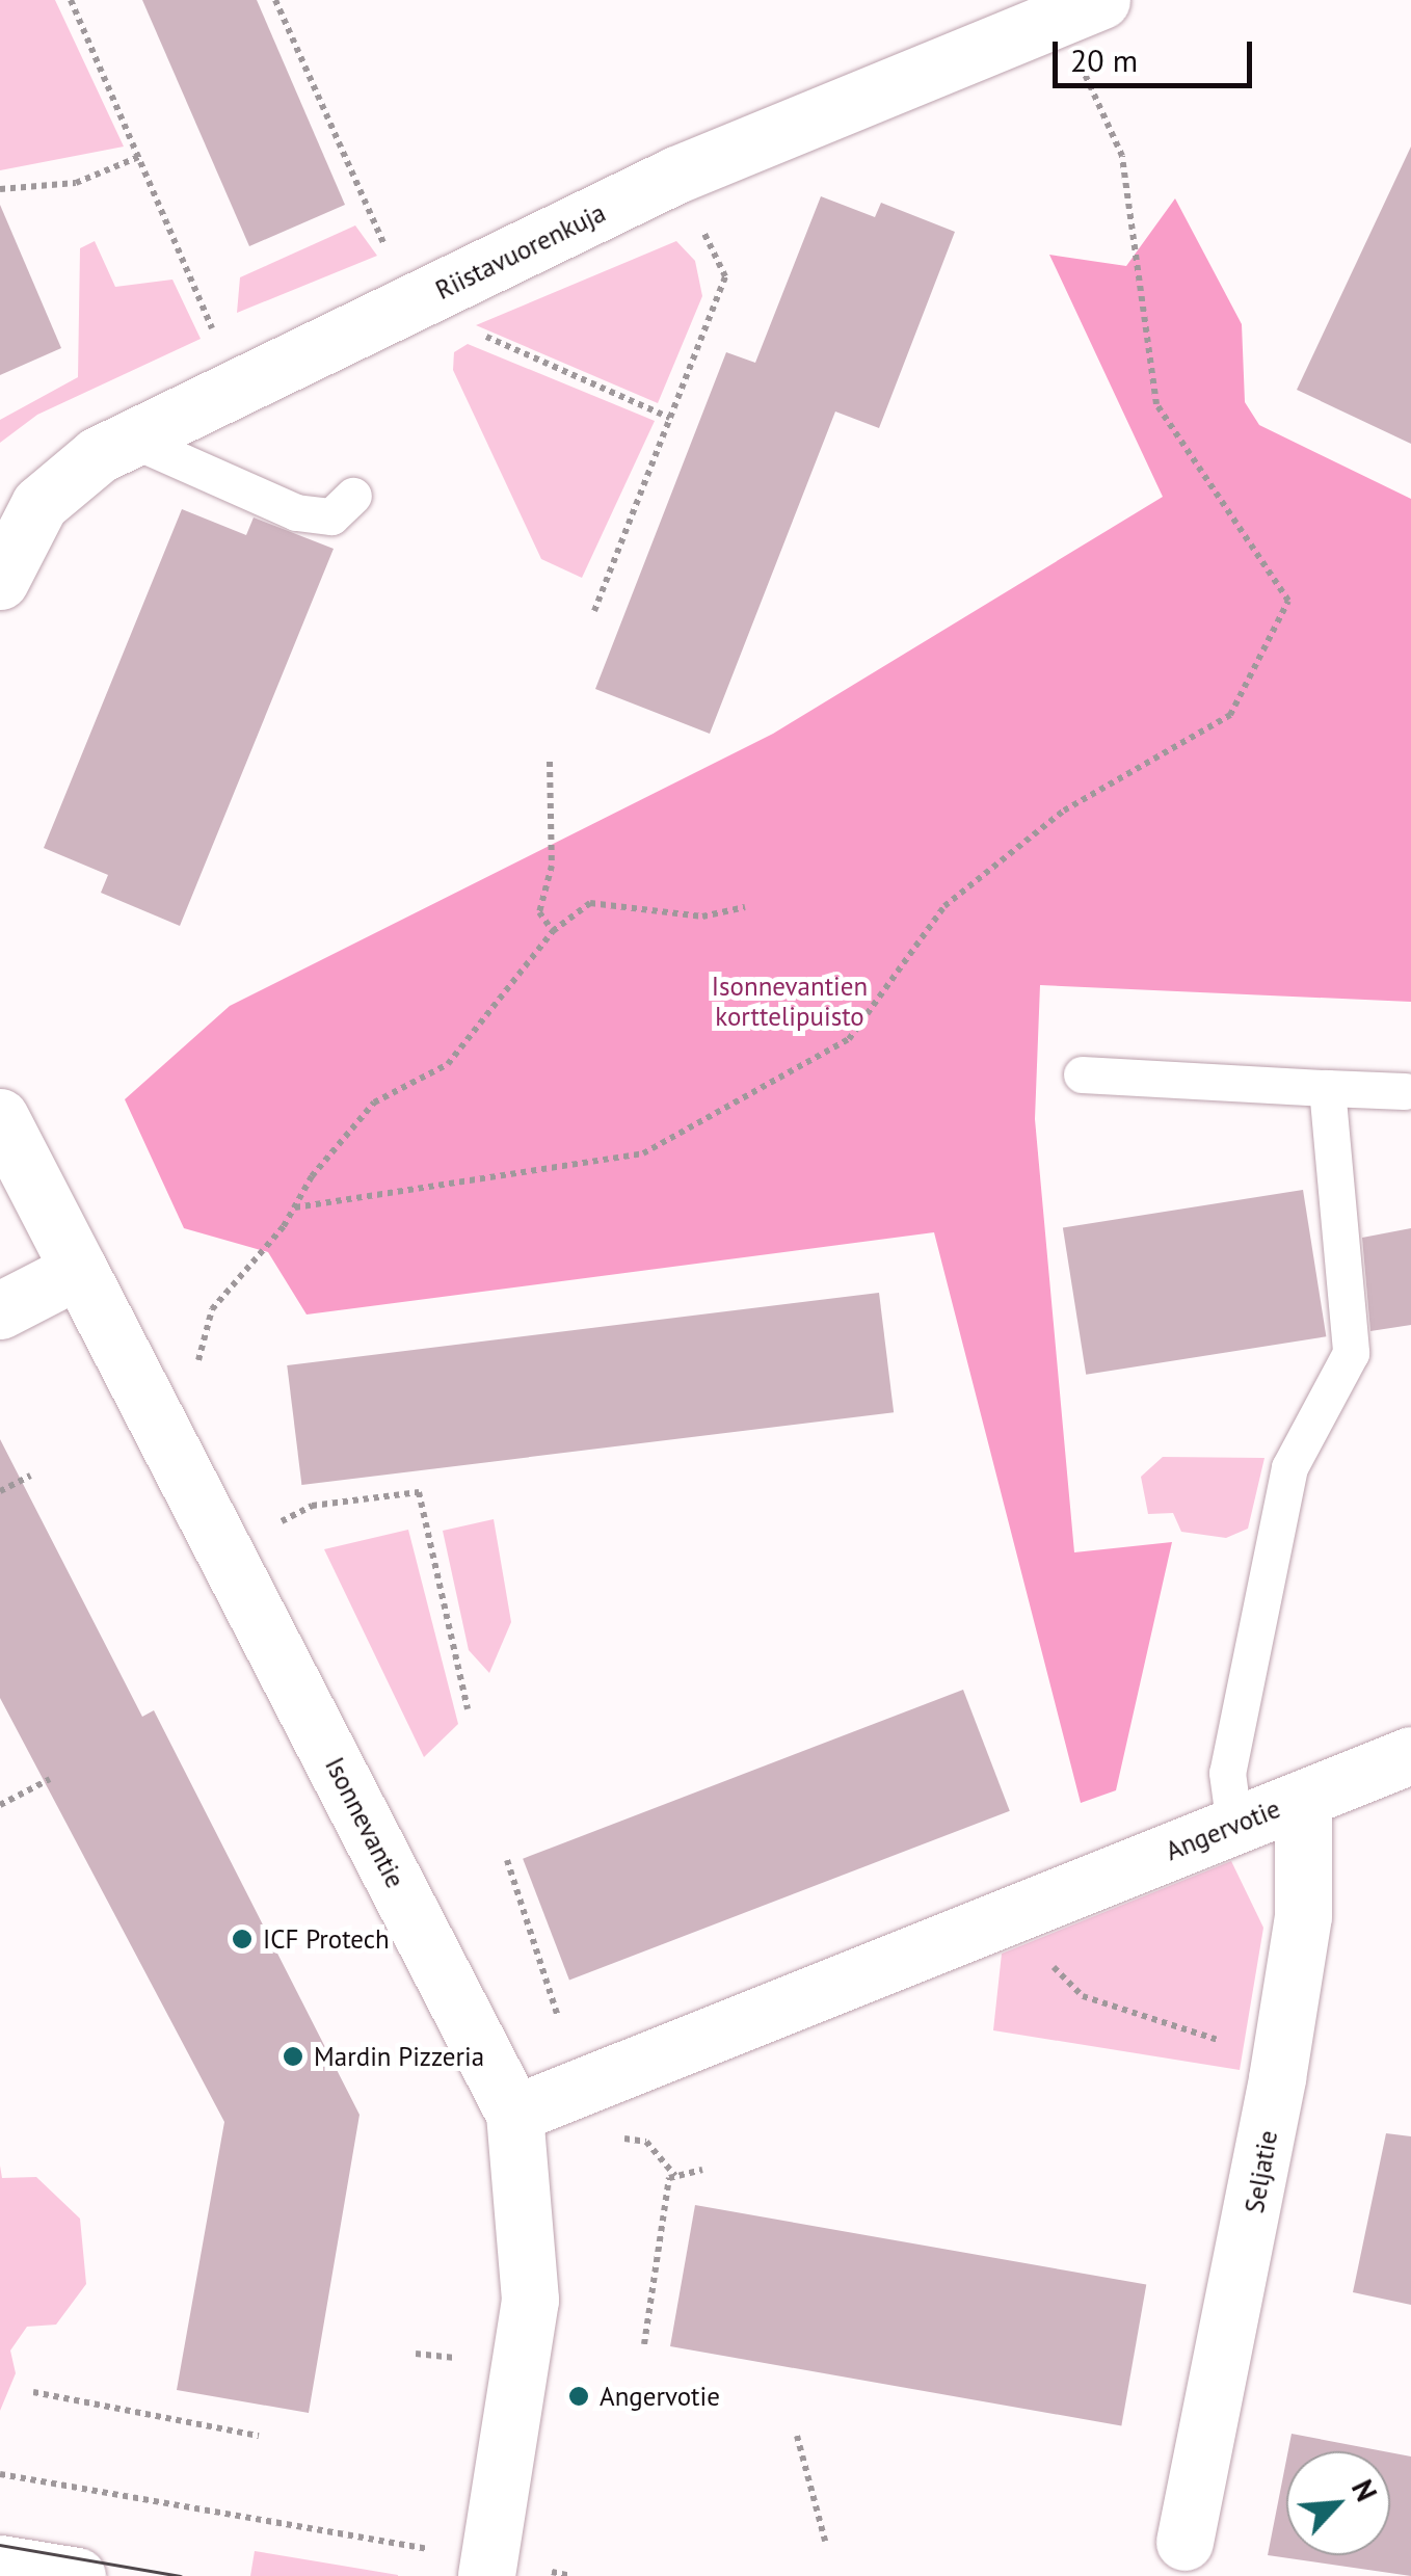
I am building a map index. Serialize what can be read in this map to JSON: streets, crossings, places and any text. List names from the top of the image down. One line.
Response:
{"streets":{"street":["Riistavuorenkuja","Isonnevantie","Angervotie","Seljatie"]},"crossings":[["Isonnevantie","Angervotie"],["Angervotie","Seljatie"]],"parks":["Isonnevantien korttelipuisto"],"places":["ICF Protech","Mardin Pizzeria","Angervotie"],"scale_bar":"20 m","north":"top right"}
